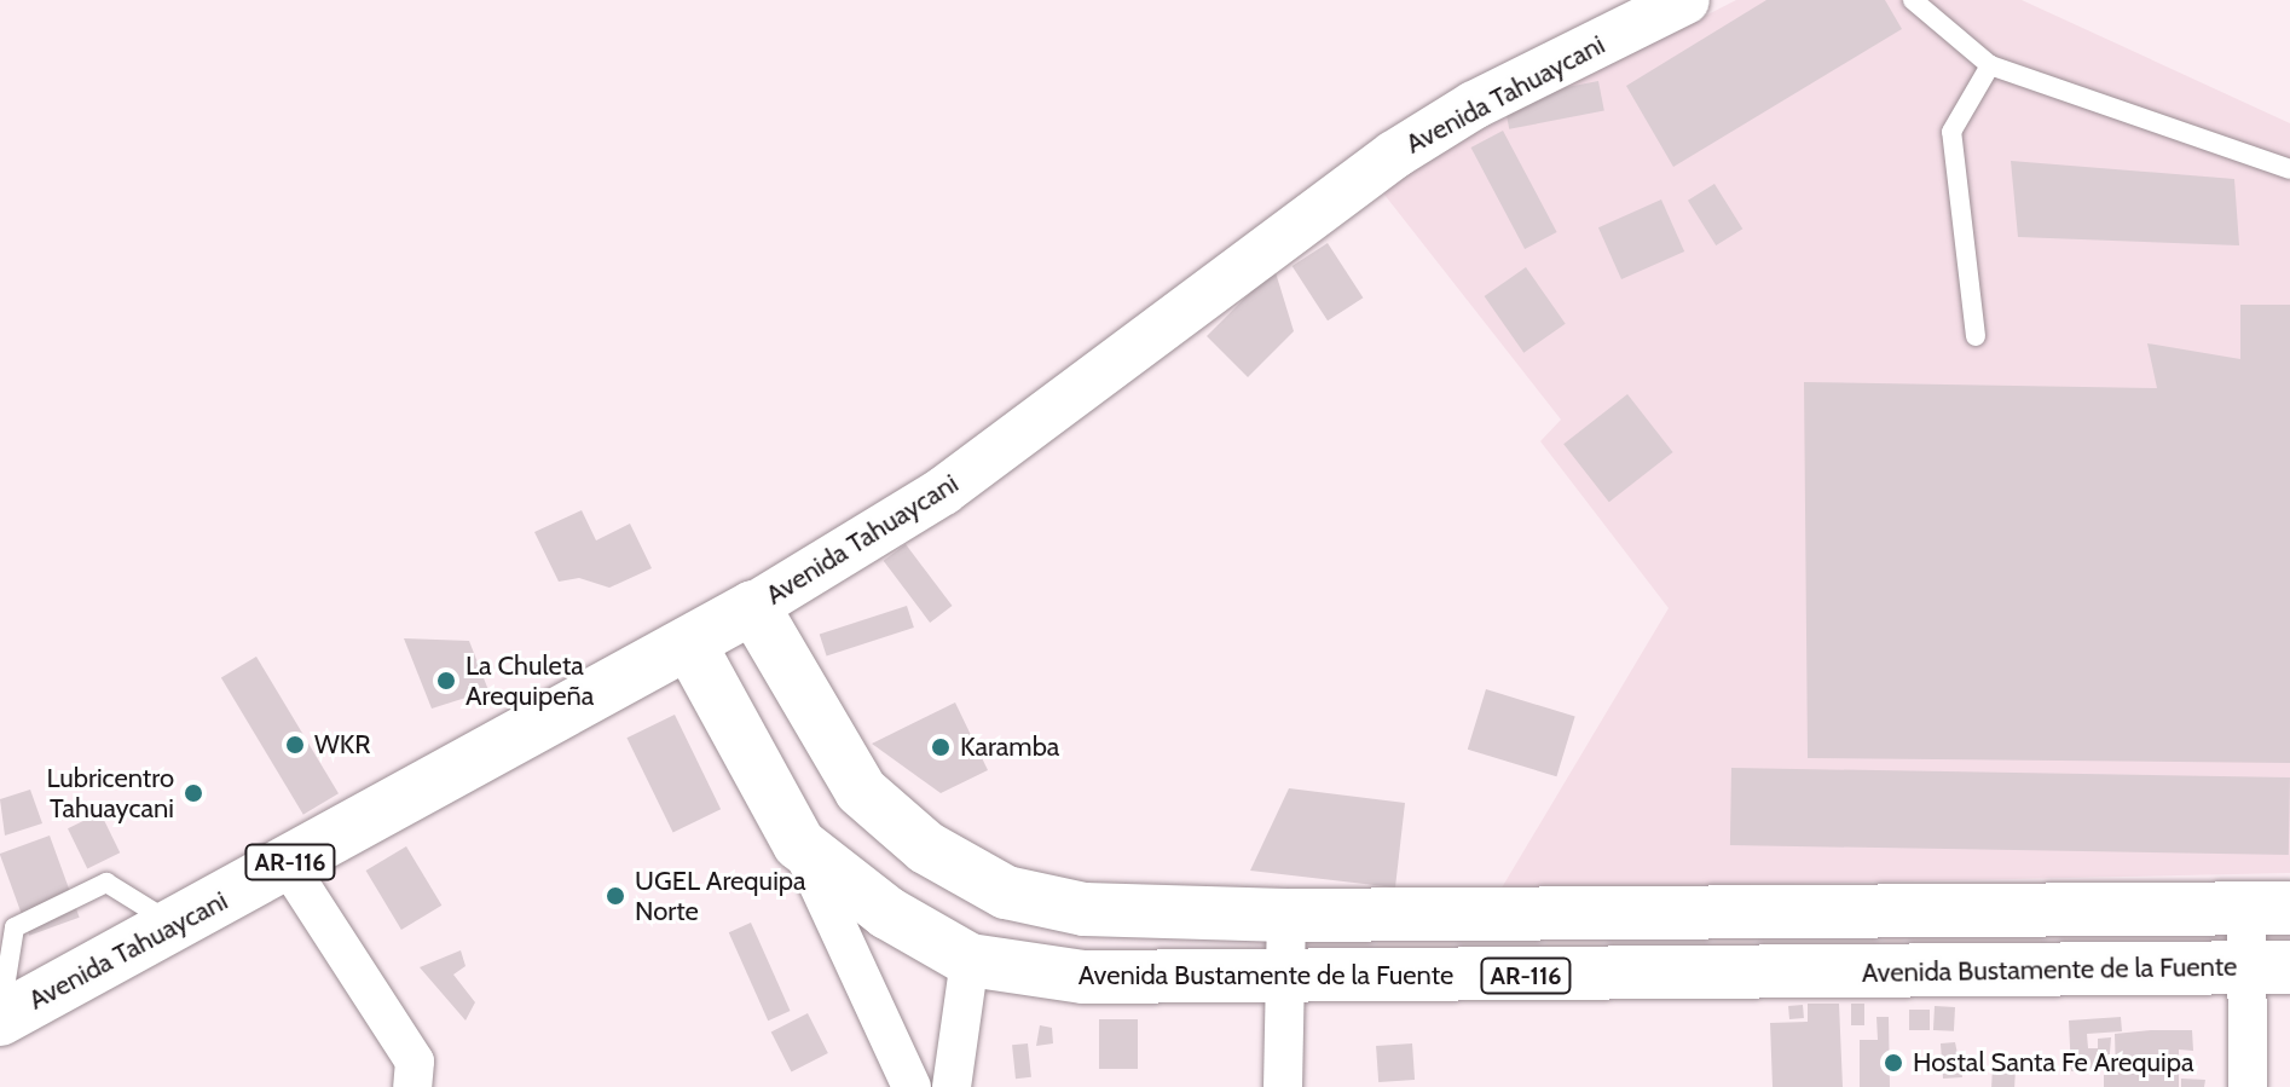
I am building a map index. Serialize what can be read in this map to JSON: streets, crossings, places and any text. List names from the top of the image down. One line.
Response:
{"streets":{"main road":["Avenida Tahuaycani","AR-116","Avenida Bustamente de la Fuente"]},"crossings":[["Avenida Tahuaycani","Avenida Bustamente de la Fuente"]],"places":["La Chuleta Arequipeña","WKR","Karamba","Lubricentro Tahuaycani","UGEL Arequipa Norte","Hostal Santa Fe Arequipa"]}
